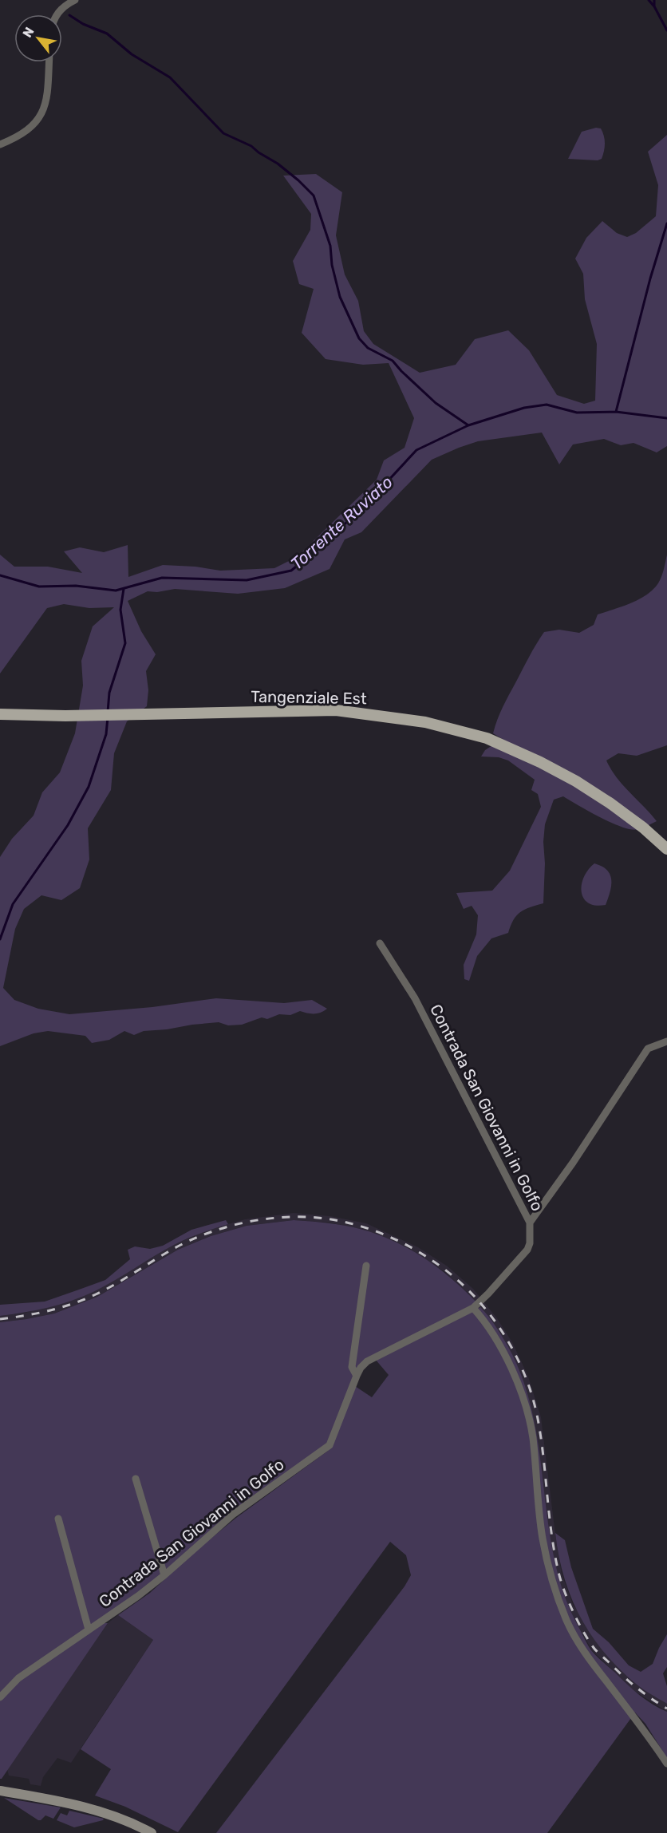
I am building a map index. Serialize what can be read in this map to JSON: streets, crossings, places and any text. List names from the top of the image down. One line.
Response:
{"streets":{"main road":["Tangenziale Est"],"street":["Contrada San Giovanni in Golfo"]},"water":["Torrente Ruviato"],"north":"top left"}
